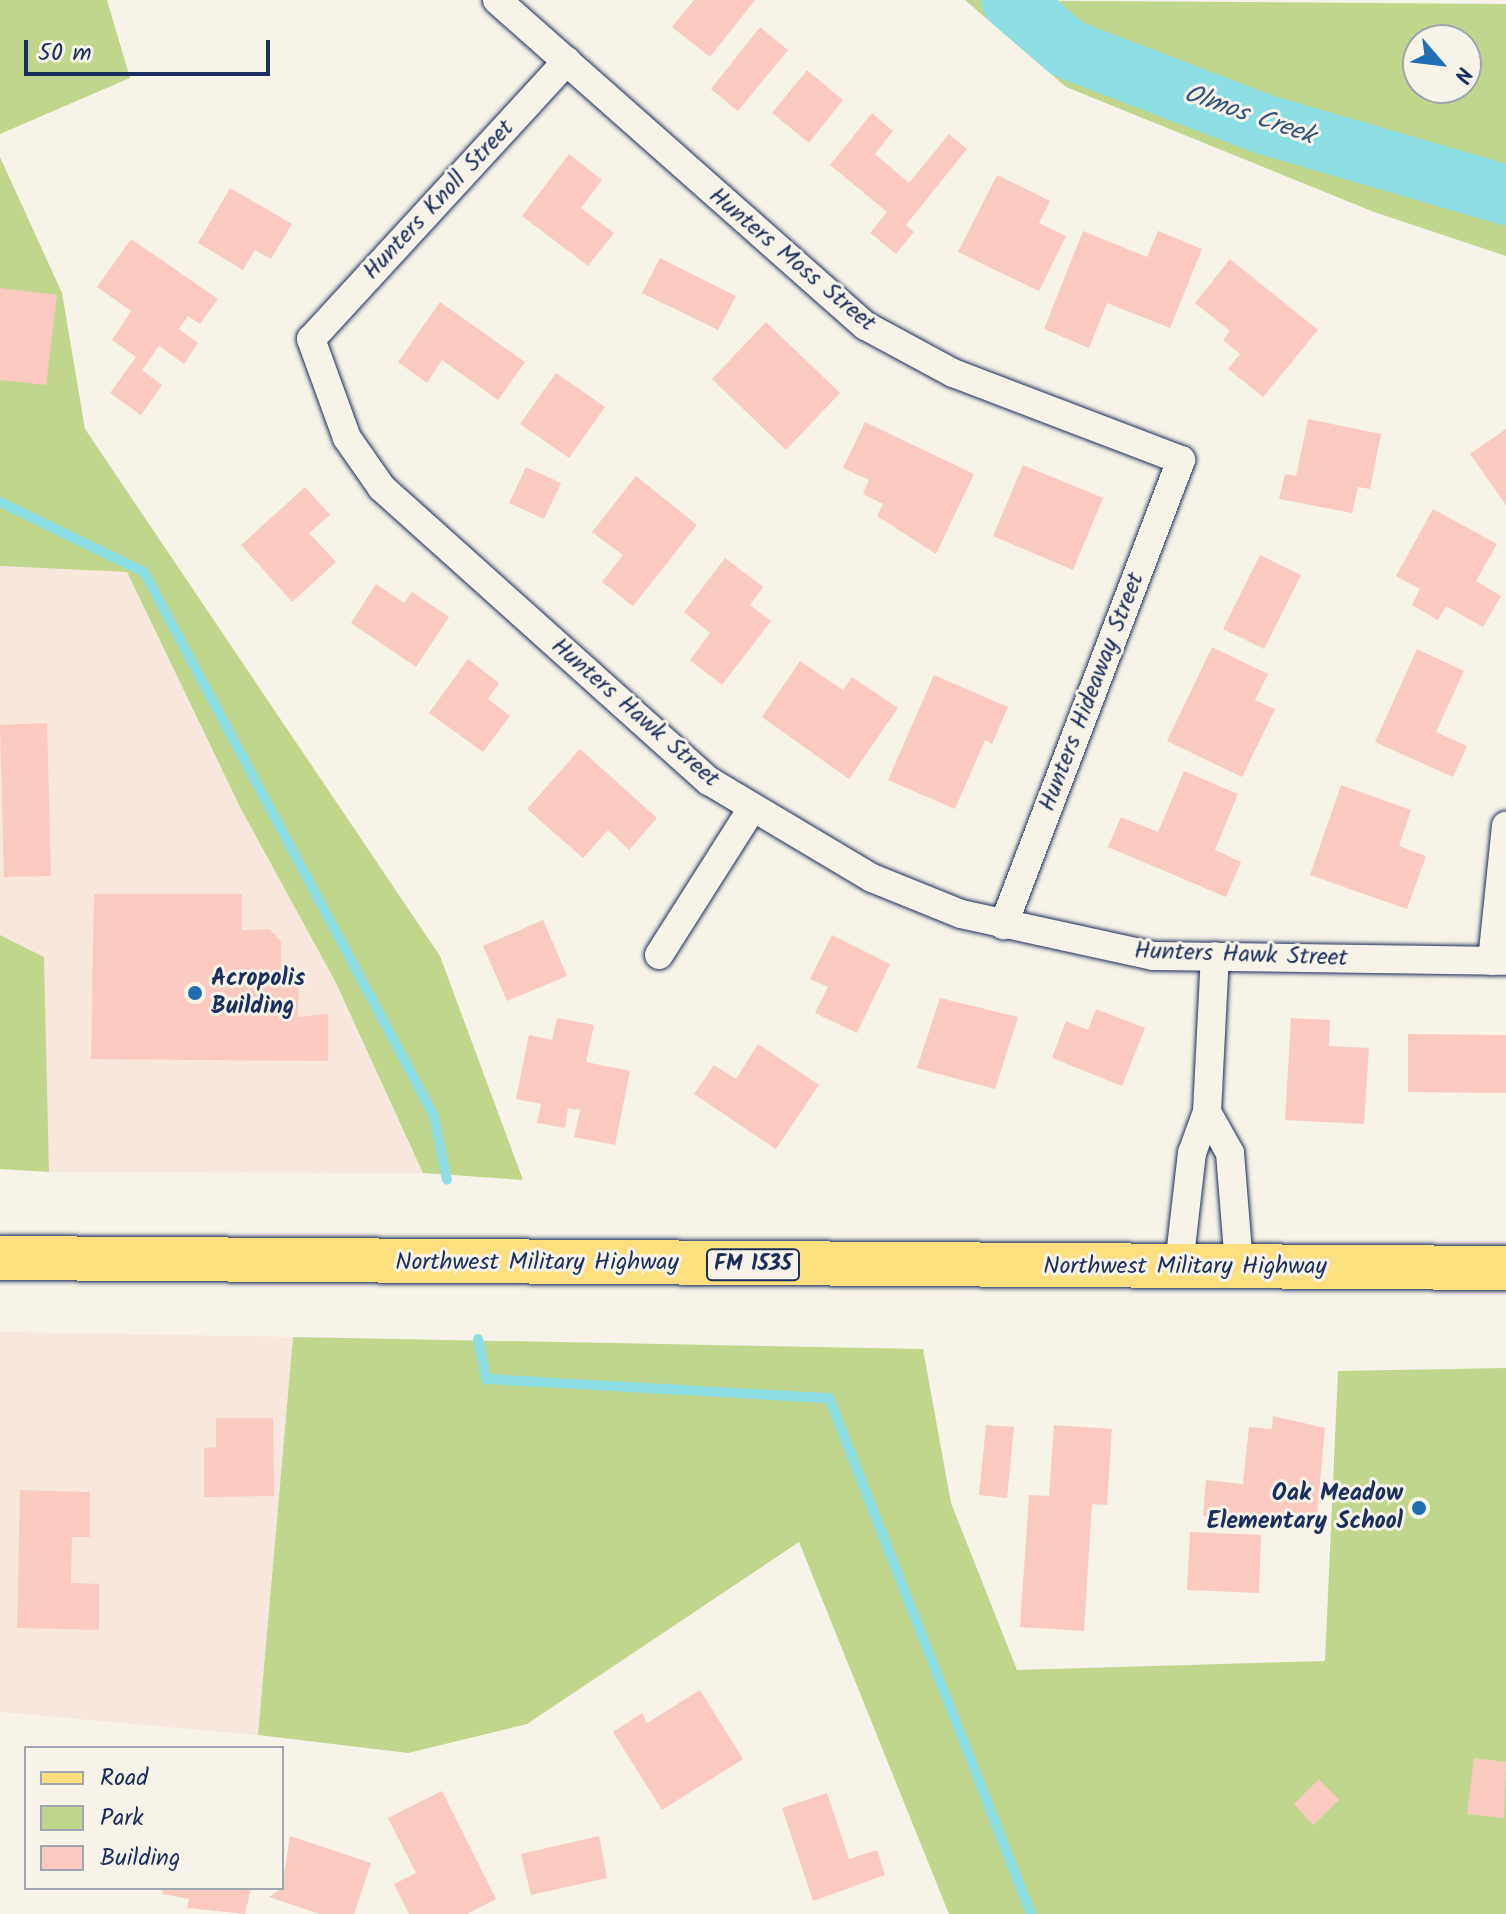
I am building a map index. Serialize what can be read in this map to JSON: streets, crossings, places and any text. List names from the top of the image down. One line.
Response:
{"streets":{"main road":["Northwest Military Highway","FM 1535"],"street":["Hunters Knoll Street","Hunters Moss Street","Hunters Hideaway Street","Hunters Hawk Street"]},"crossings":[["Hunters Knoll Street","Hunters Moss Street"],["Hunters Knoll Street","Hunters Hawk Street"],["Hunters Moss Street","Hunters Hideaway Street"],["Hunters Hideaway Street","Hunters Hawk Street"]],"water":["Olmos Creek"],"places":["Acropolis Building","Oak Meadow Elementary School"],"legend":["Road","Park","Building"],"scale_bar":"50 m","north":"bottom right"}
